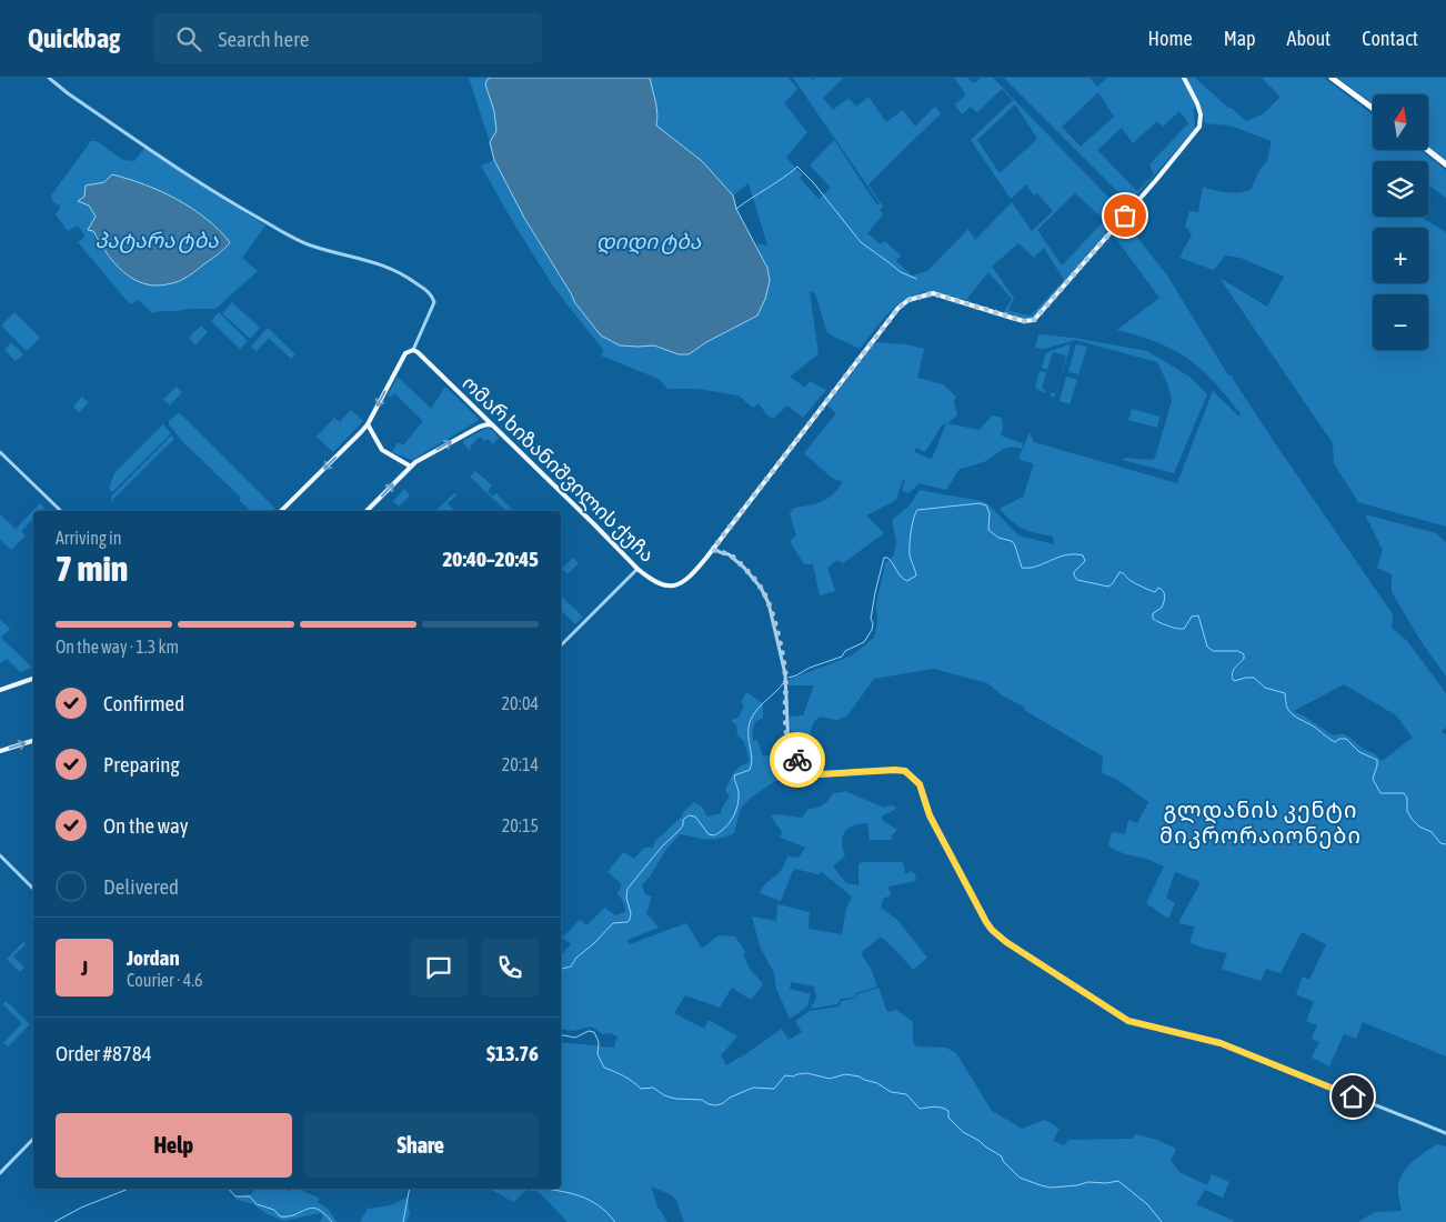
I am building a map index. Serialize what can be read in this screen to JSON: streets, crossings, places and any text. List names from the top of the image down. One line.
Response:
{"streets":{"main road":["ომარ ხიზანიშვილის ქუჩა"]},"districts":["გლდანის კენტი მიკრორაიონები"],"water":["პატარა ტბა","დიდი ტბა"],"north":"top","page":{"header":"Quickbag","search":"Search here","nav":["Home","Map","About","Contact"],"map_buttons":["+","−"],"heading":["7 min","Arriving in","20:40–20:45"],"panel":["Jordan","Courier · 4.6","Order #8784","$13.76"],"bar":"On the way · 1.3 km","list":[["Confirmed","20:04"],["Preparing","20:14"],["On the way","20:15"],"Delivered"],"round":"J","buttons":["Help","Share"]}}
